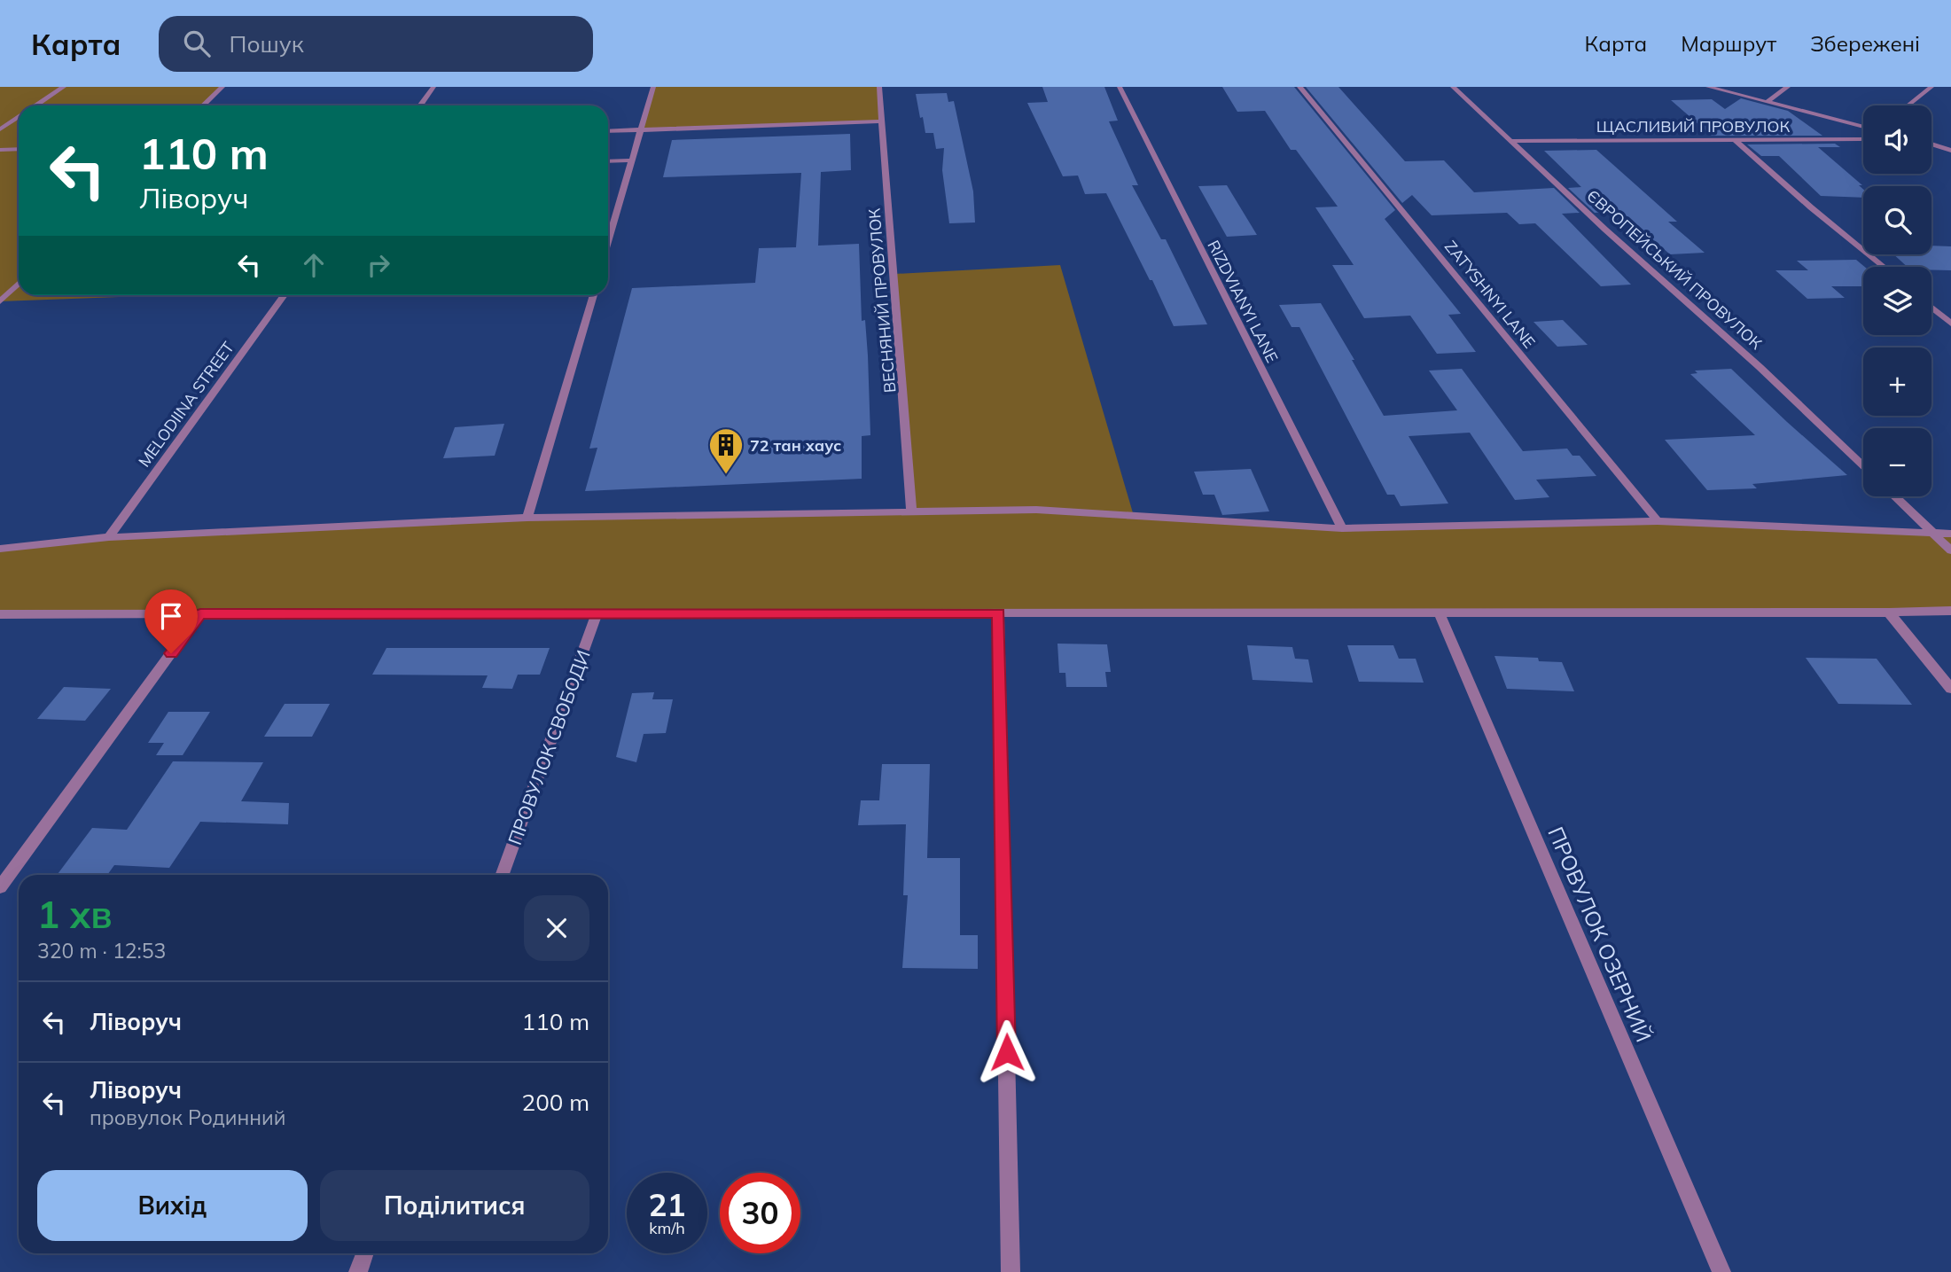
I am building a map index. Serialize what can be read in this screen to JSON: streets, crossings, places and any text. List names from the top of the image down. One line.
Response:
{"streets":{"street":["ЩАСЛИВИЙ ПРОВУЛОК","ЄВРОПЕЙСЬКИЙ ПРОВУЛОК","ZATYSHNYI LANE","ВЕСНЯНИЙ ПРОВУЛОК","RIZDVIANYI LANE","MELODIINA STREET","ПРОВУЛОК СВОБОДИ","ПРОВУЛОК ОЗЕРНИЙ"]},"crossings":[["ЩАСЛИВИЙ ПРОВУЛОК","ЄВРОПЕЙСЬКИЙ ПРОВУЛОК"]],"places":{"building":["72 тан хаус"]},"page":{"header":"Карта","search":"Пошук","nav":["Карта","Маршрут","Збережені"],"map_buttons":["+","−"],"turn":["110 m","Ліворуч"],"heading":["1 хв","320 m · 12:53"],"list":[{"name":"Ліворуч","value":"110 m"},{"name":"Ліворуч","note":"провулок Родинний","value":"200 m"}],"buttons":["Вихід","Поділитися"],"speed":"21 km/h","limit":"30"}}
